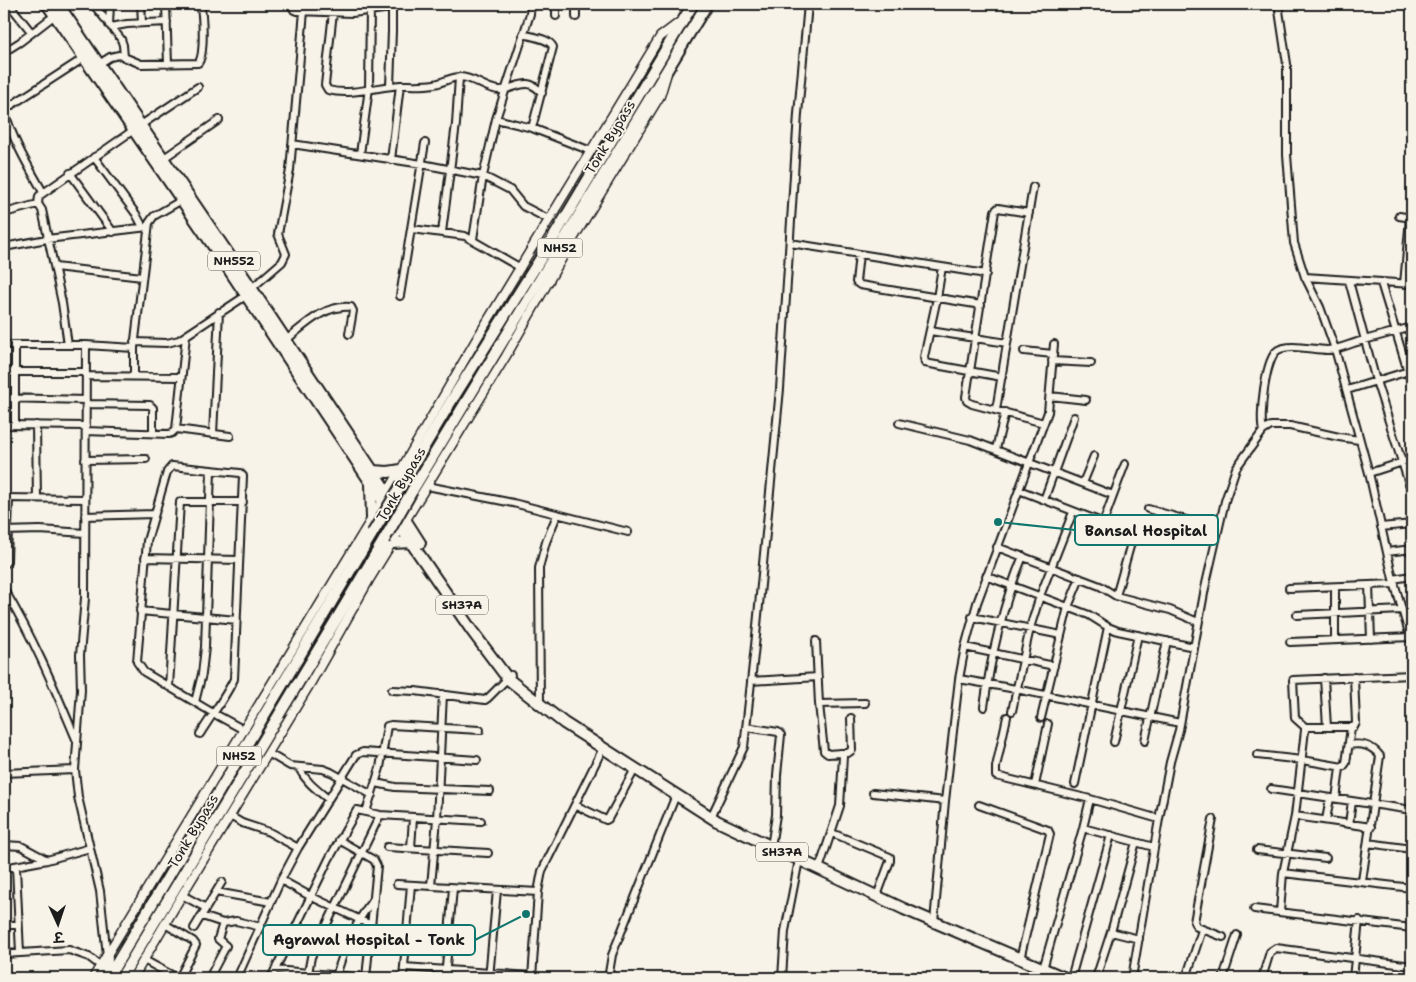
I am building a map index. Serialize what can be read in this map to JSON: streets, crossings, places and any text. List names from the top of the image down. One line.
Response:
{"streets":{"main road":["Tonk Bypass","NH52","NH552","SH37A"]},"crossings":[["NH552","SH37A"]],"places":["Bansal Hospital","Agrawal Hospital - Tonk"],"north":"bottom"}
